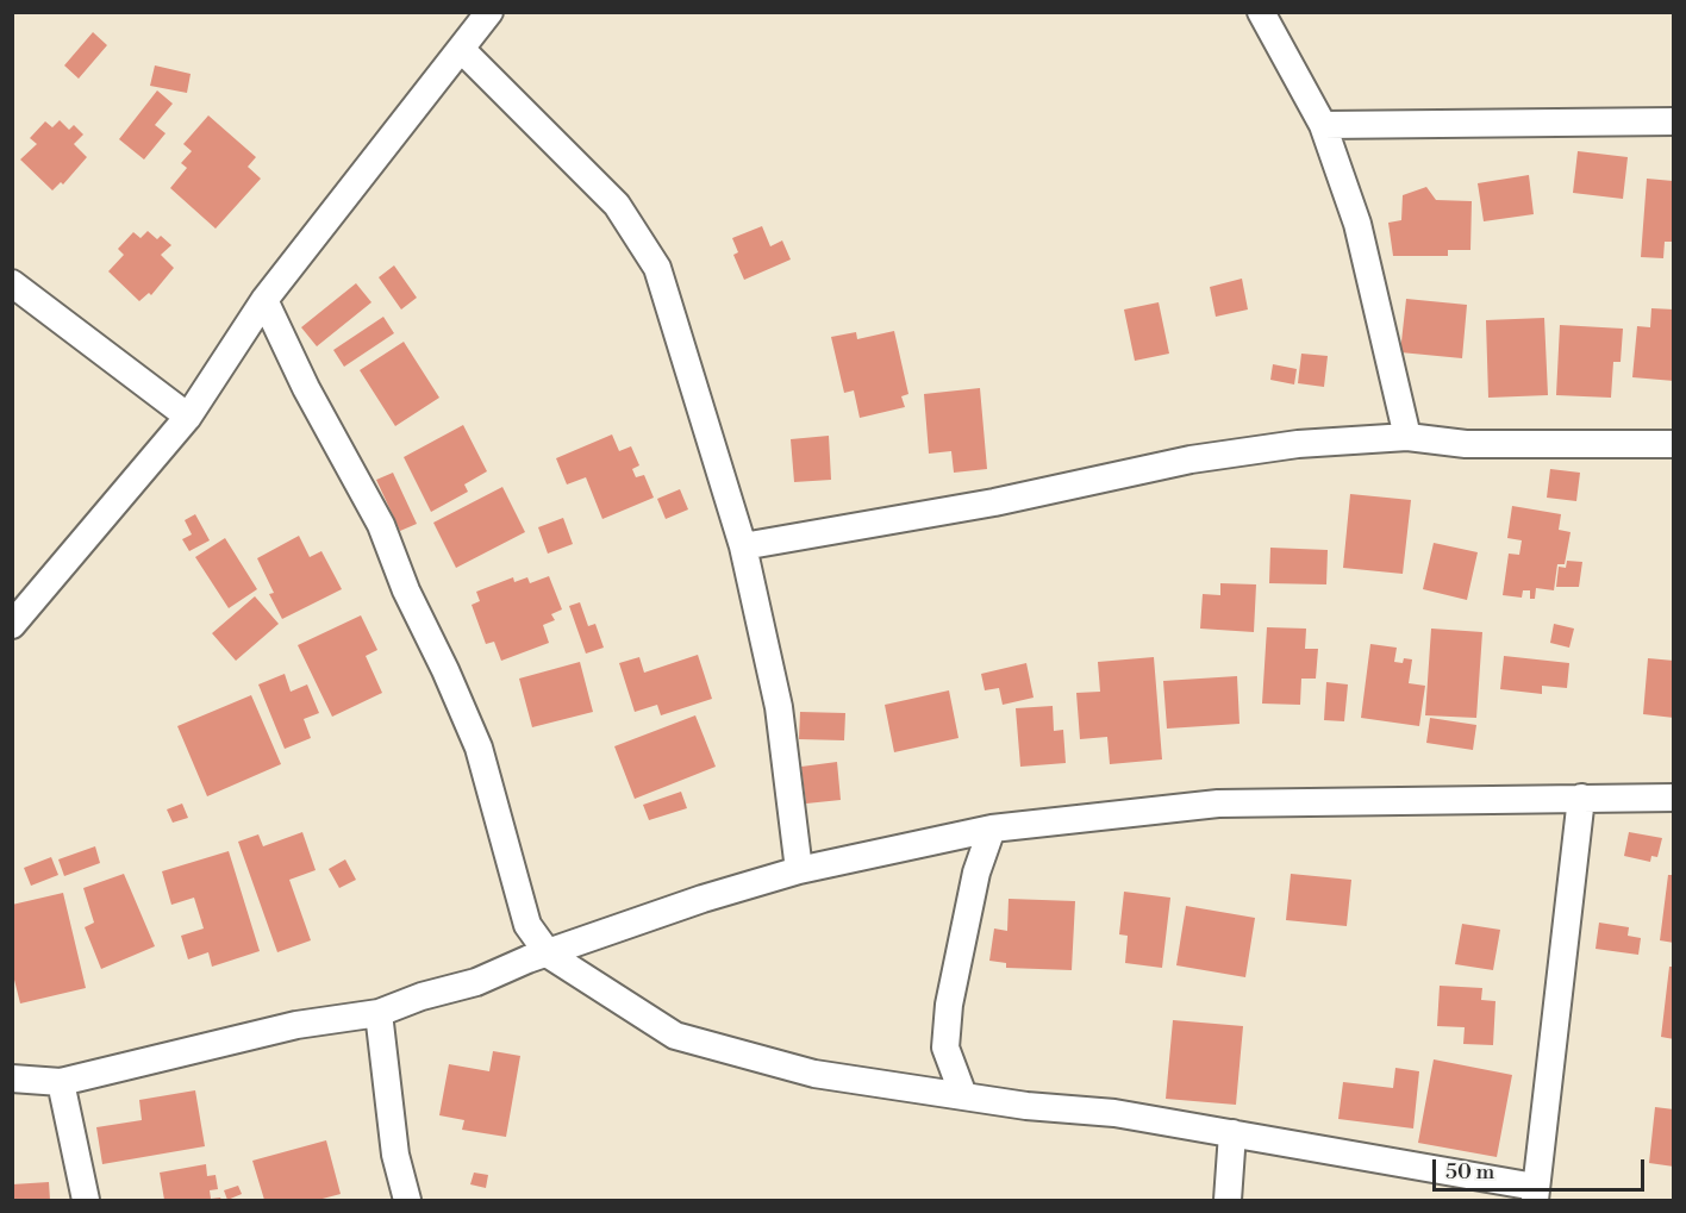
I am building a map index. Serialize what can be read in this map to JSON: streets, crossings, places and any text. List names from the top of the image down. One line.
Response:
{"scale_bar":"50 m"}
